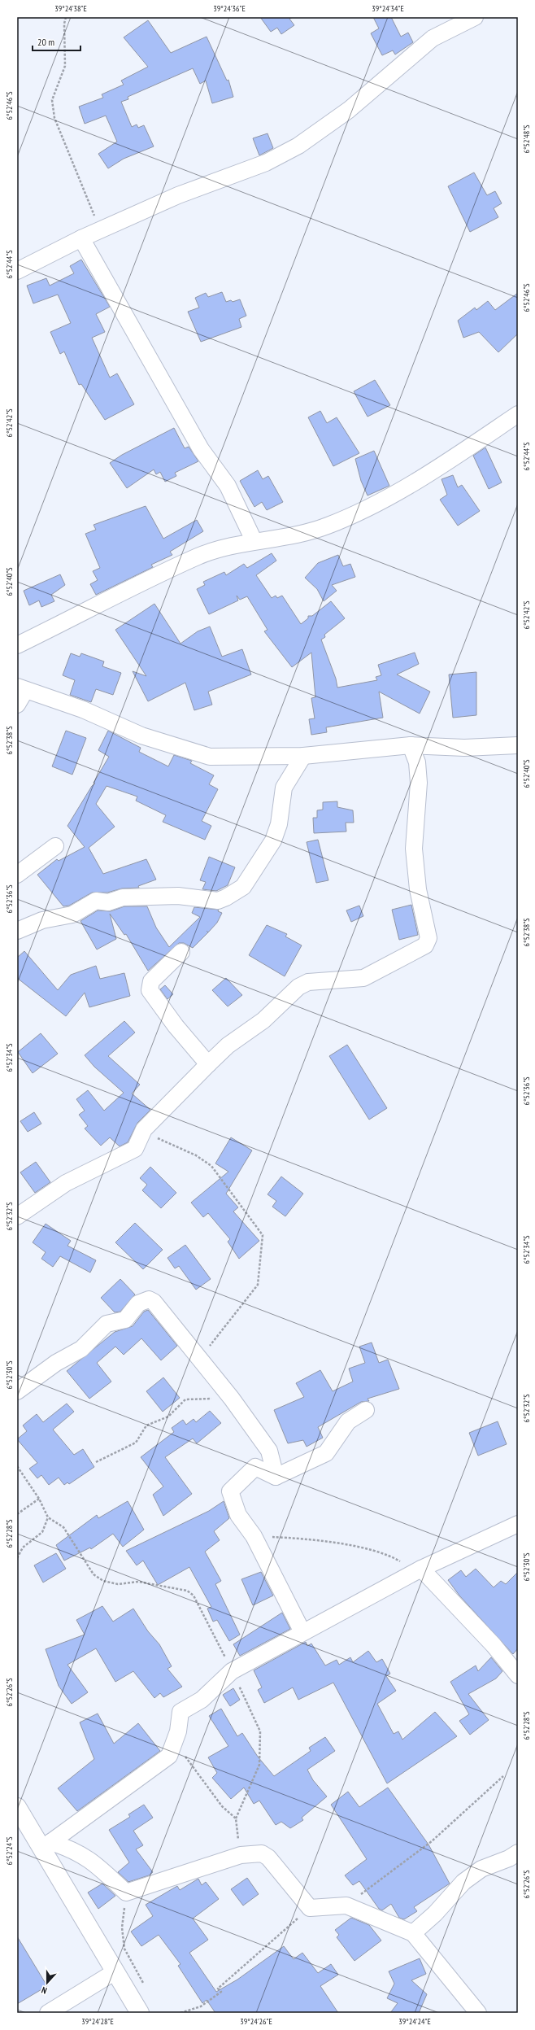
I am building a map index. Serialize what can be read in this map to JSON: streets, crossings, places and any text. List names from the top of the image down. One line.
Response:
{"scale_bar":"20 m","north":"bottom","coordinates":["39°24'38\"E","39°24'36\"E","39°24'34\"E","6°52'46\"S","6°52'48\"S","6°52'44\"S","6°52'42\"S","6°52'40\"S","6°52'38\"S","6°52'36\"S","6°52'34\"S","6°52'32\"S","6°52'30\"S","6°52'28\"S","6°52'26\"S","6°52'24\"S","39°24'28\"E","39°24'26\"E","39°24'24\"E"]}
